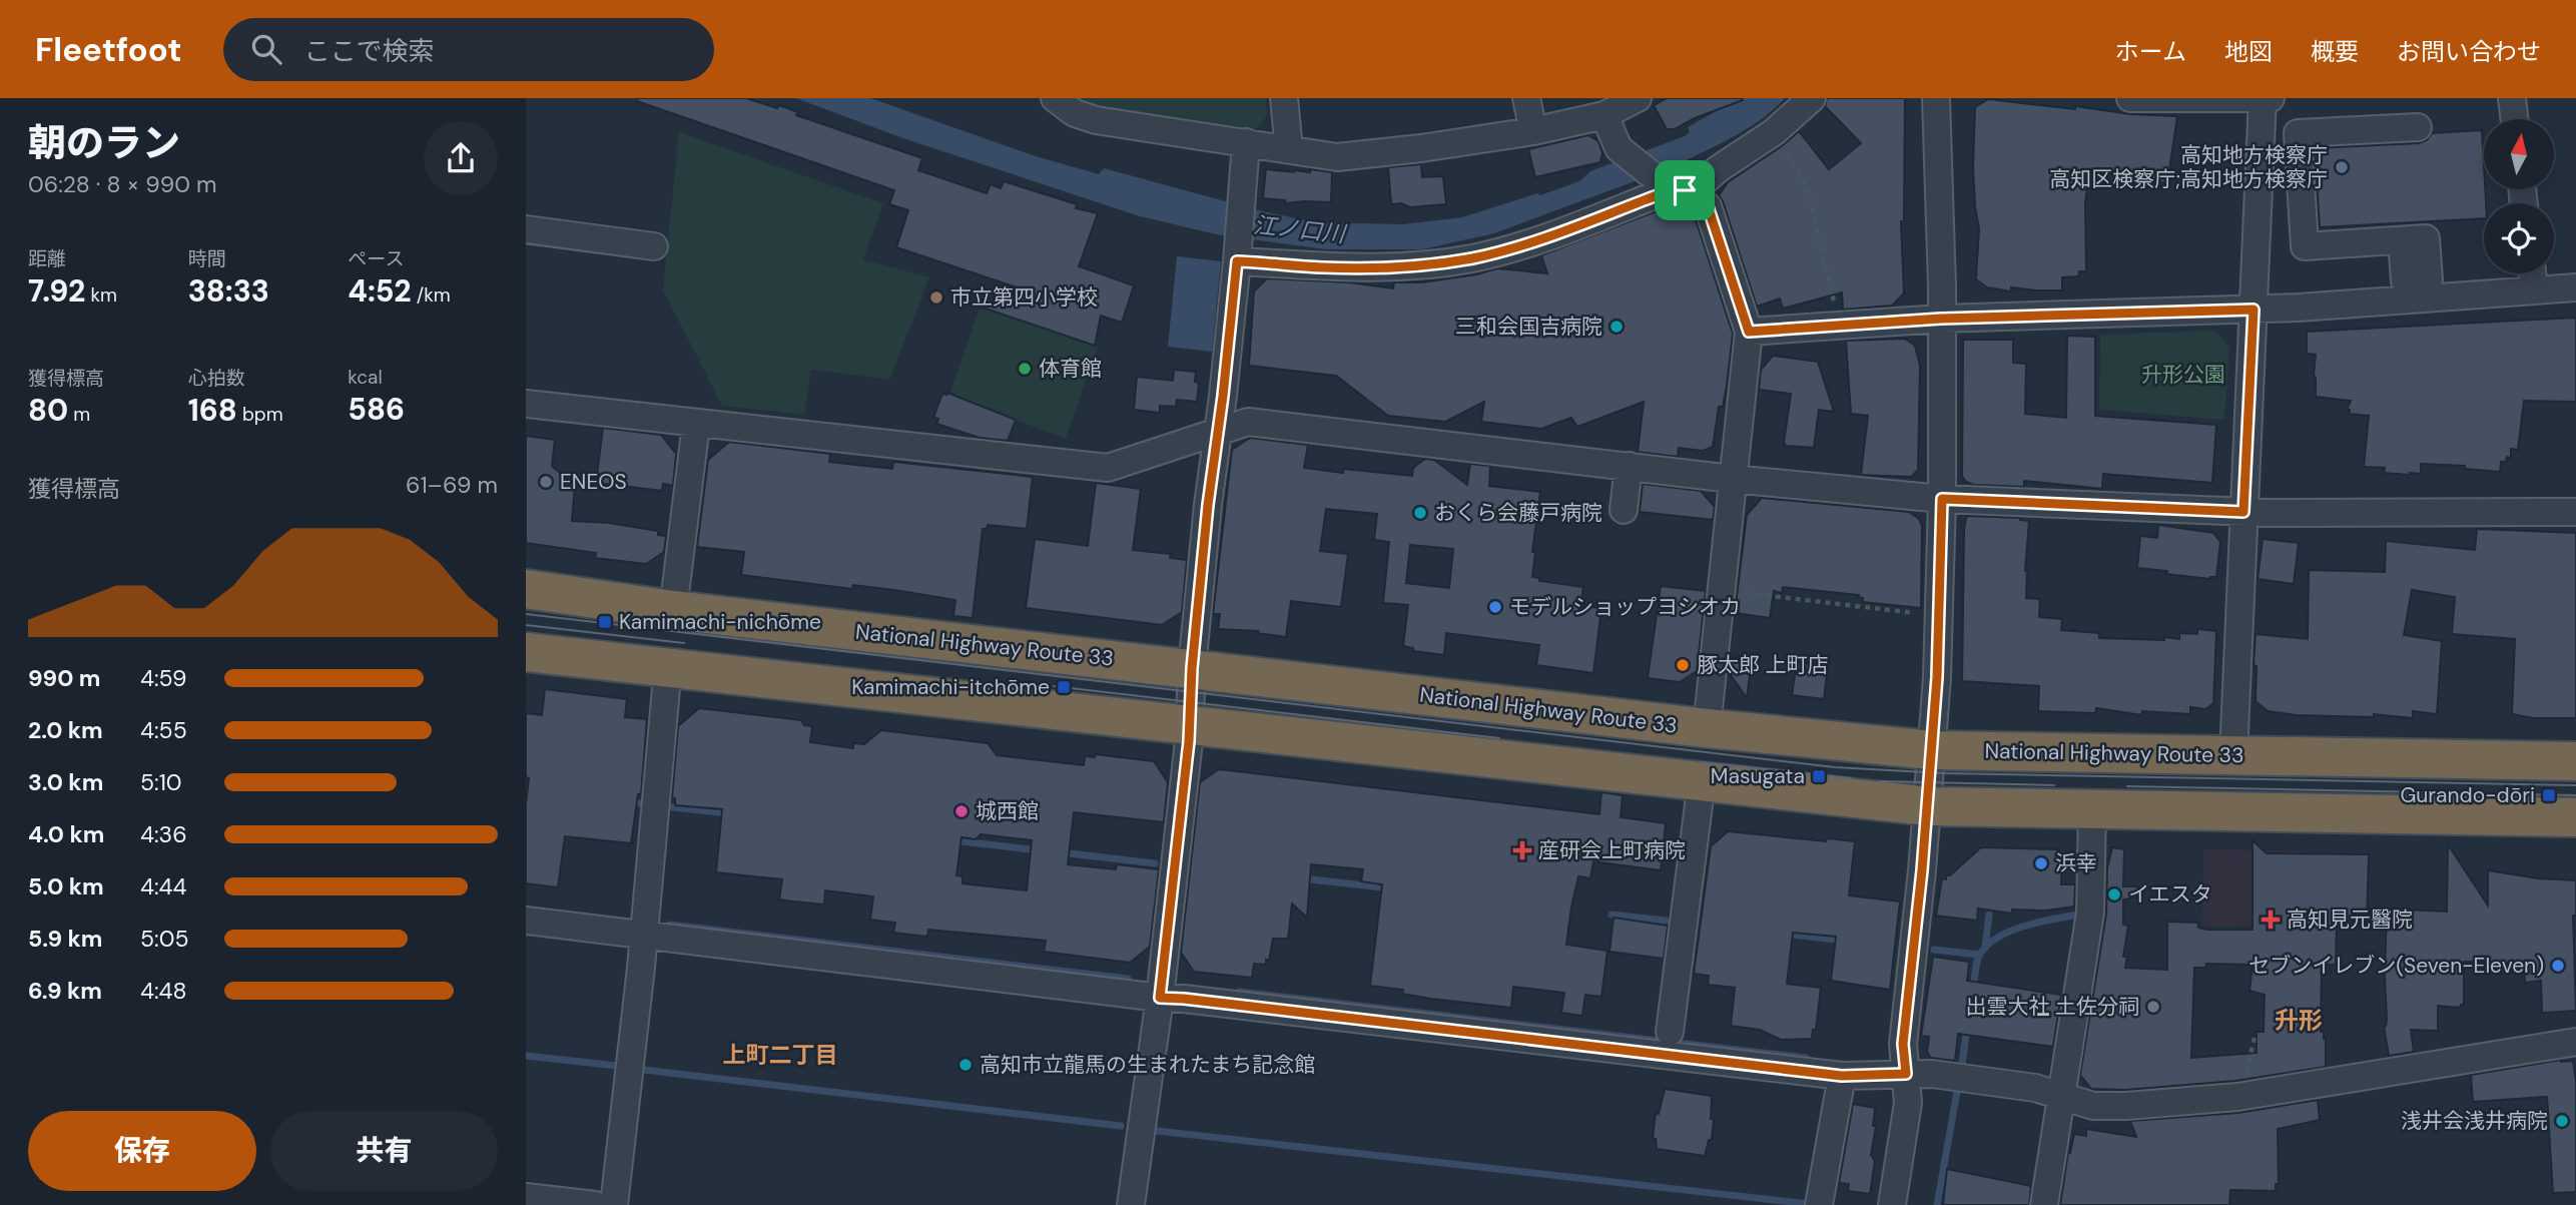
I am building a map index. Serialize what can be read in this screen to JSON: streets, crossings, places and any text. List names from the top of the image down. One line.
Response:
{"streets":{"highway":["National Highway Route 33"]},"districts":["升形","上町二丁目"],"water":["江ノ口川"],"parks":["升形公園"],"places":{"other":["高知地方検察庁 高知区検察庁;高知地方検察庁","市立第四小学校","三和会国吉病院","体育館","ENEOS","おくら会藤戸病院","モデルショップヨシオカ","豚太郎 上町店","城西館","浜幸","イエスタ","セブンイレブン(Seven-Eleven)","出雲大社 土佐分祠","高知市立龍馬の生まれたまち記念館","浅井会浅井病院"],"transit":["Kamimachi-nichōme","Kamimachi-itchōme","Masugata","Gurando-dōri"],"health":["産研会上町病院","高知見元醫院"]},"north":"top","page":{"header":"Fleetfoot","search":"ここで検索","nav":["ホーム","地図","概要","お問い合わせ"],"heading":["朝のラン","06:28 · 8 × 990 m"],"stats":[["距離","7.92 km"],["時間","38:33"],["ペース","4:52 /km"],["獲得標高","80 m"],["心拍数","168 bpm"],["kcal","586"]],"chart":["獲得標高","61–69 m"],"list":[{"name":"990 m","note":"4:59"},{"name":"2.0 km","note":"4:55"},{"name":"3.0 km","note":"5:10"},{"name":"4.0 km","note":"4:36"},{"name":"5.0 km","note":"4:44"},{"name":"5.9 km","note":"5:05"},{"name":"6.9 km","note":"4:48"}],"buttons":["保存","共有"]}}
